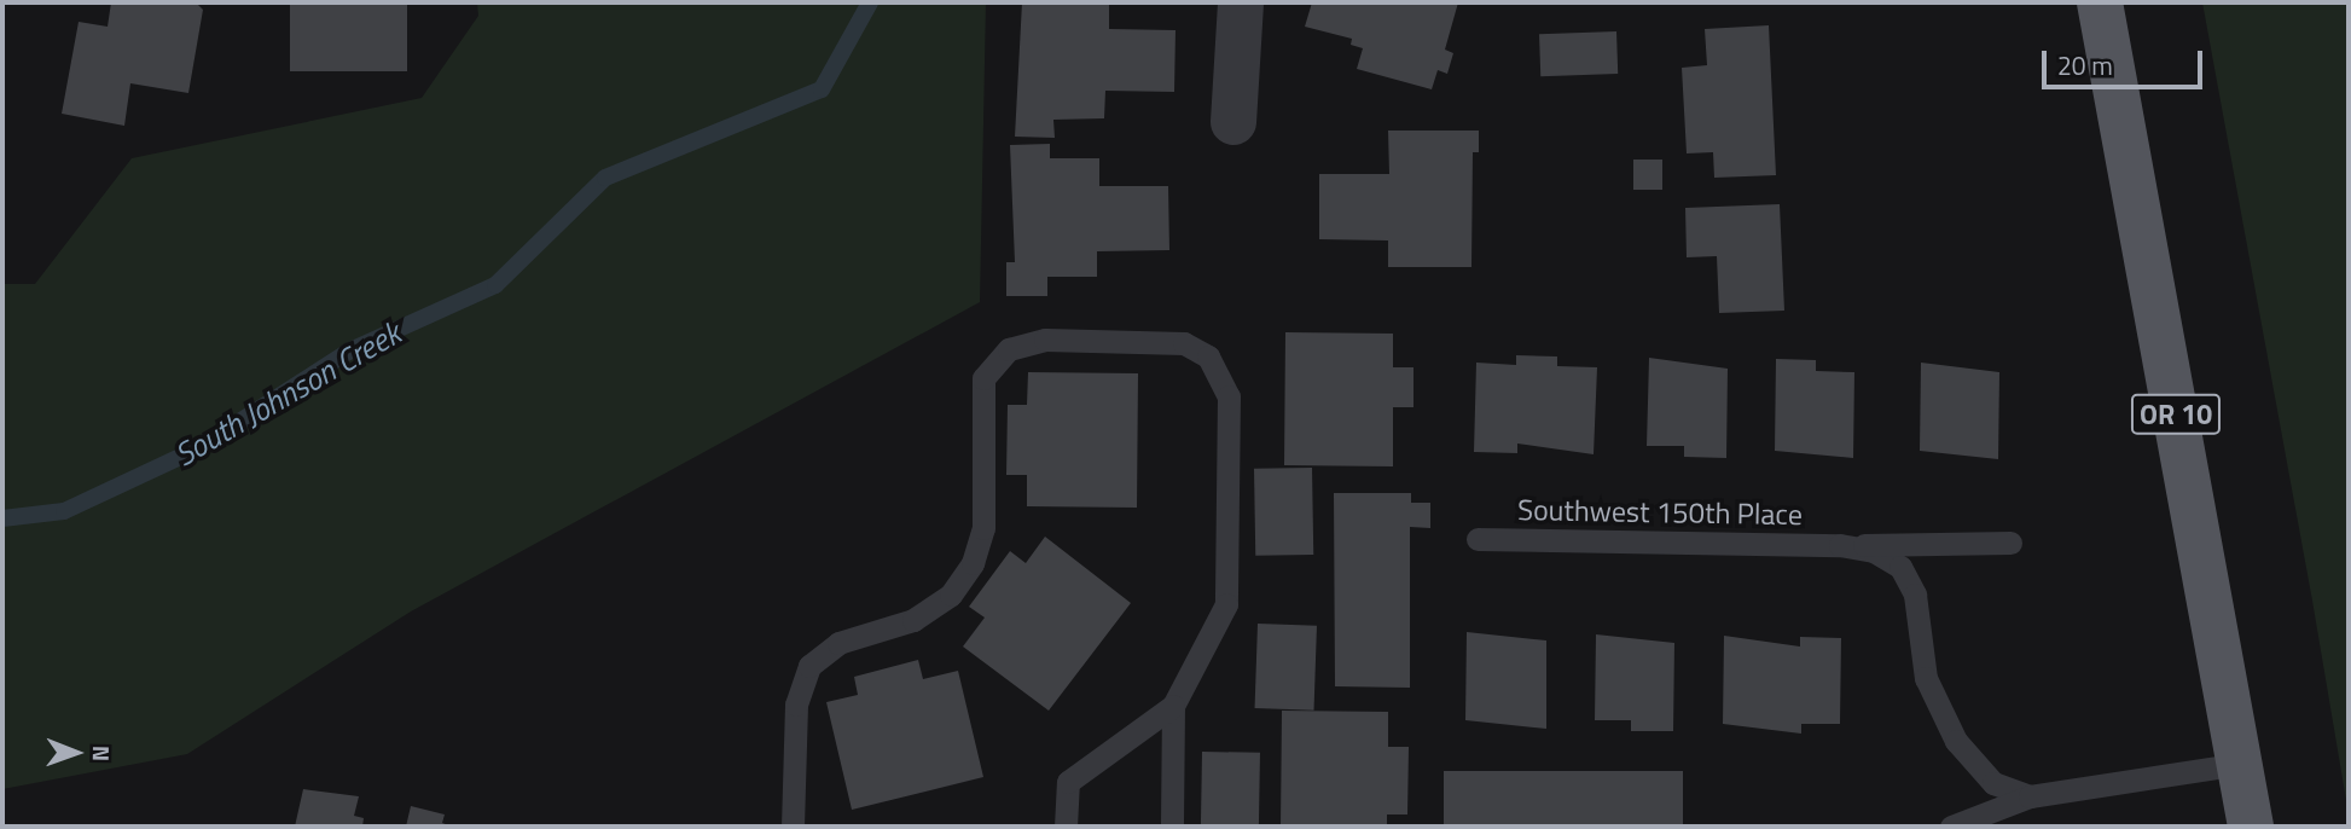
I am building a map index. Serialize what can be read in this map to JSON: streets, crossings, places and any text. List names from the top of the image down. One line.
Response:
{"streets":{"main road":["OR 10"],"lane":["Southwest 150th Place"]},"water":["South Johnson Creek"],"scale_bar":"20 m","north":"right"}
